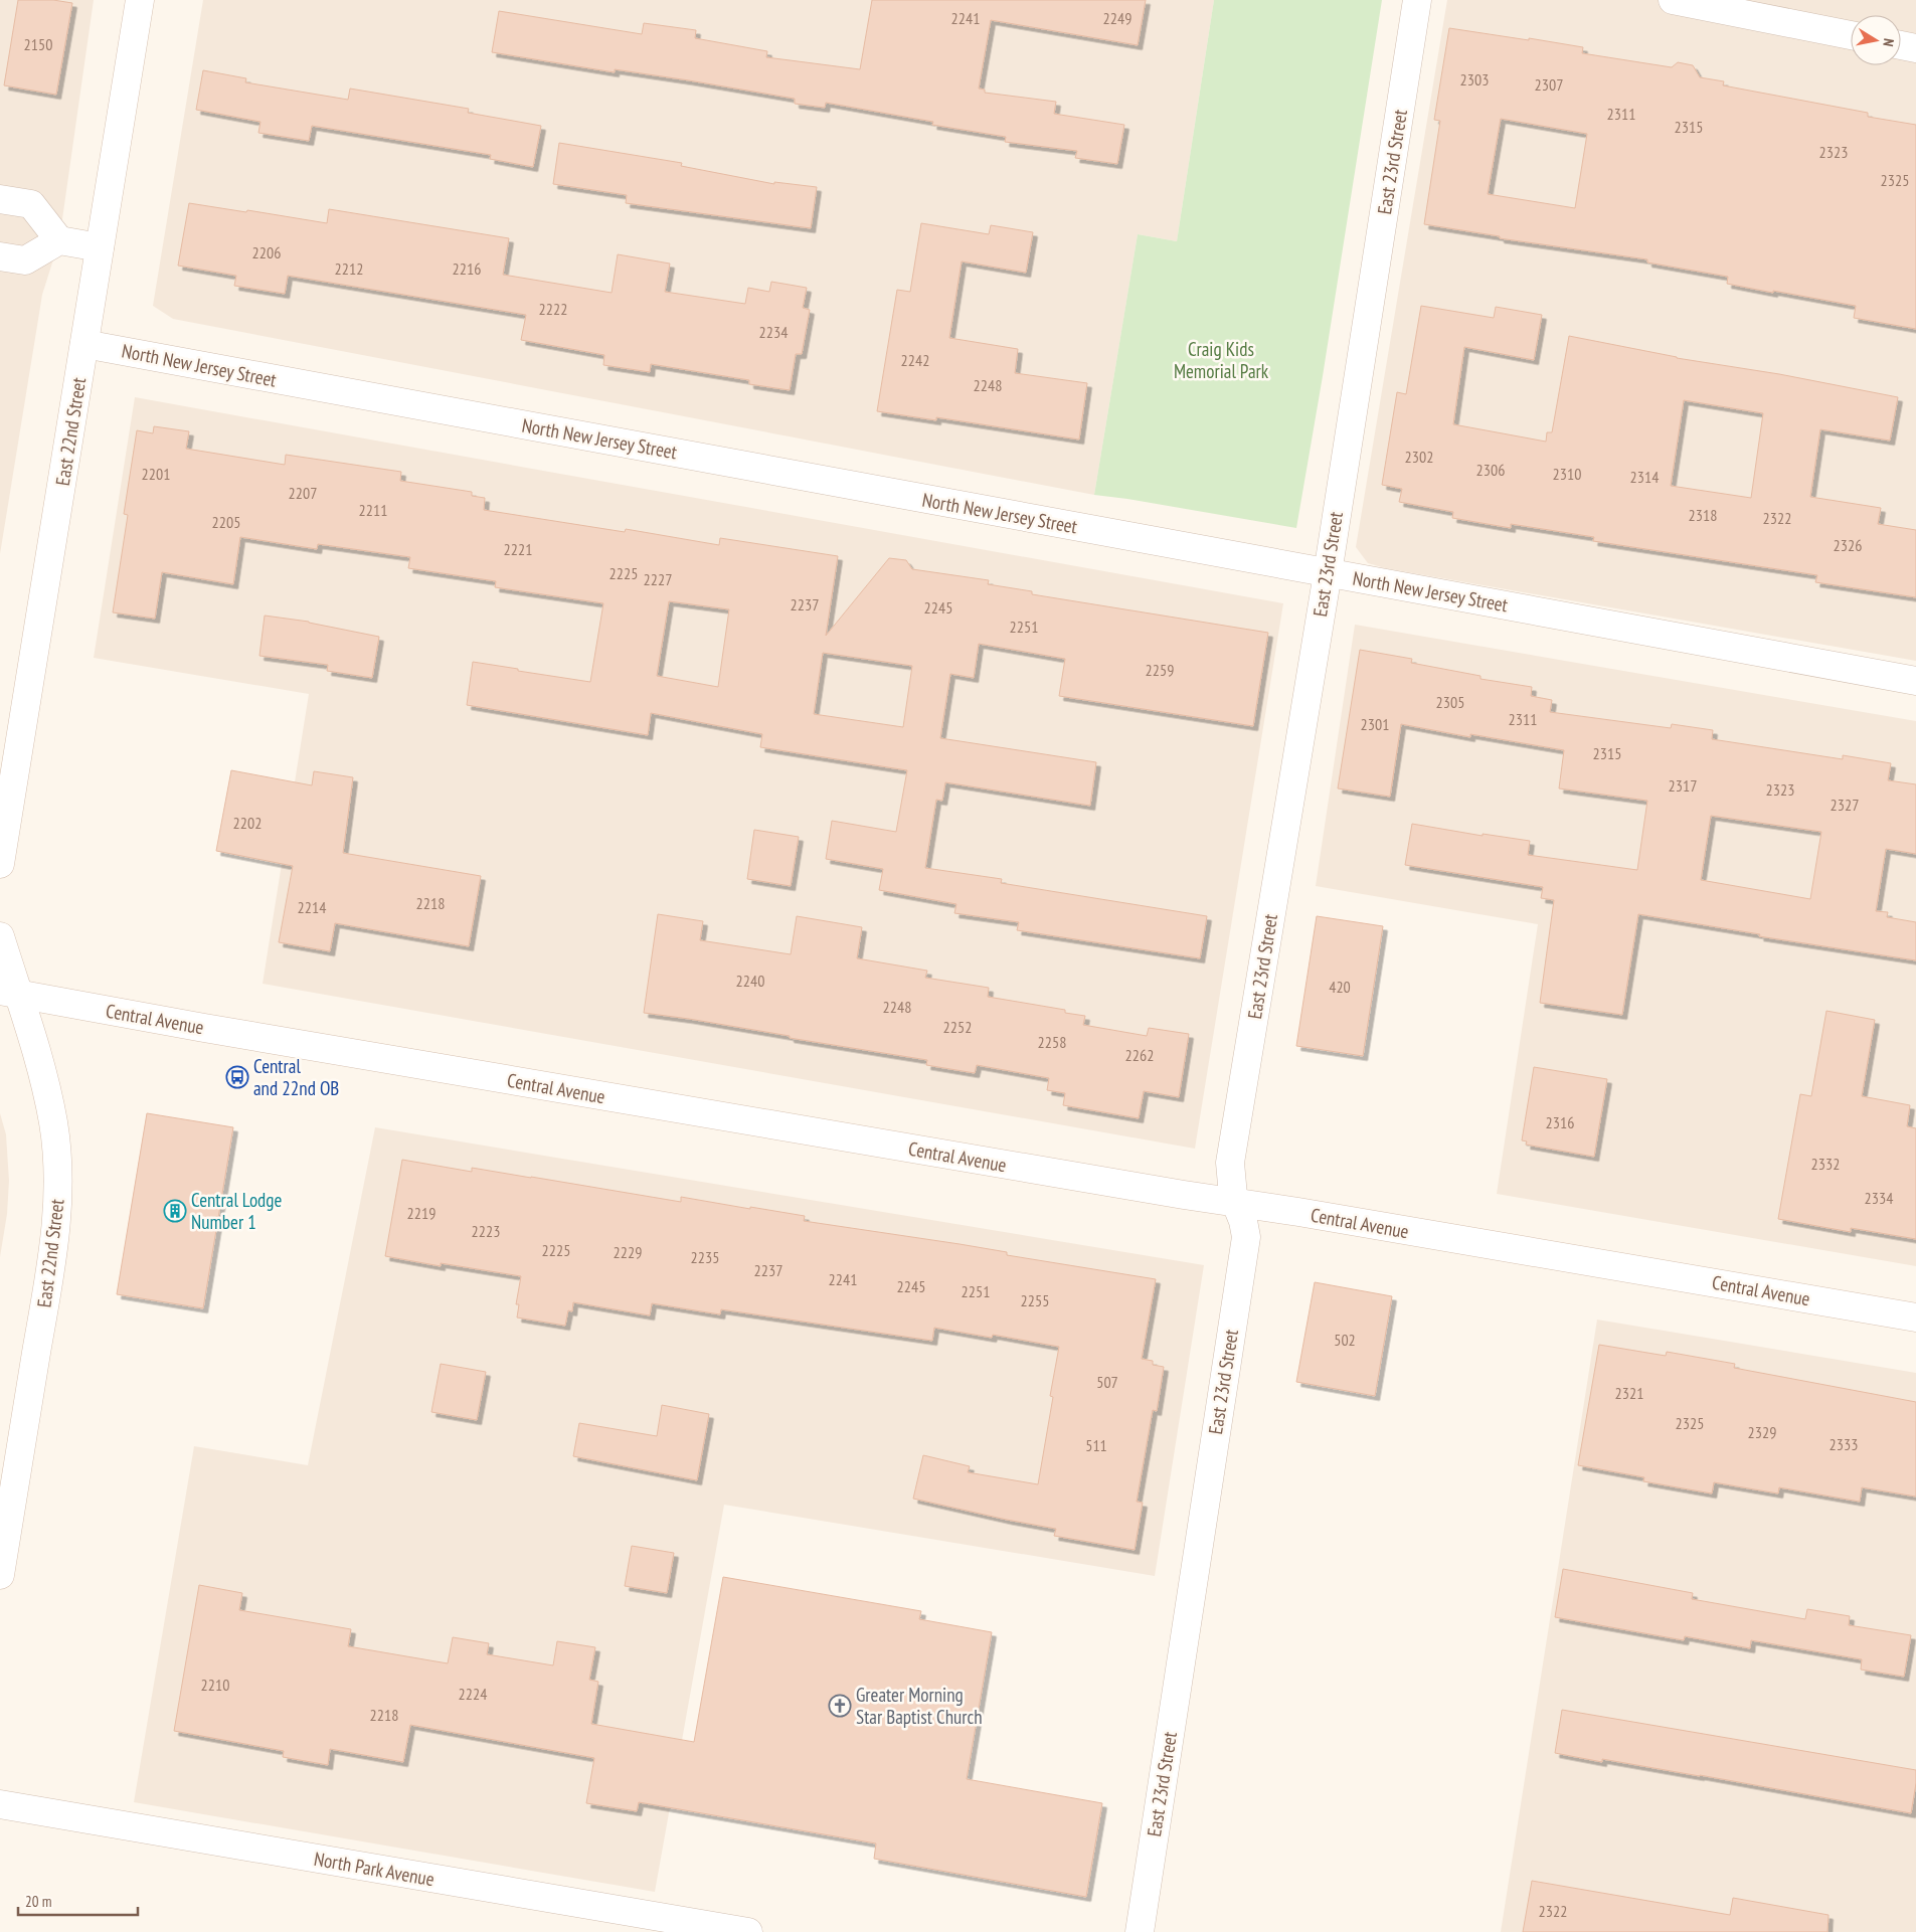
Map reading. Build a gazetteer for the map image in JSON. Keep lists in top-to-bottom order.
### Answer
{
  "streets": {
    "street": [
      "East 23rd Street",
      "North New Jersey Street",
      "East 22nd Street",
      "Central Avenue",
      "North Park Avenue"
    ]
  },
  "crossings": [
    ["East 23rd Street", "North New Jersey Street"],
    ["East 23rd Street", "Central Avenue"],
    ["North New Jersey Street", "East 22nd Street"],
    ["East 22nd Street", "Central Avenue"]
  ],
  "parks": ["Craig Kids Memorial Park"],
  "places": {
    "bus stop": ["Central and 22nd OB"],
    "building": ["Central Lodge Number 1"],
    "church": ["Greater Morning Star Baptist Church"]
  },
  "house_numbers": [
    "2241",
    "2249",
    "2150",
    "2303",
    "2307",
    "2311",
    "2315",
    "2323",
    "2325",
    "2206",
    "2212",
    "2216",
    "2222",
    "2234",
    "2242",
    "2248",
    "2302",
    "2306",
    "2201",
    "2310",
    "2314",
    "2207",
    "2211",
    "2318",
    "2322",
    "2205",
    "2326",
    "2221",
    "2225",
    "2227",
    "2237",
    "2245",
    "2251",
    "2259",
    "2305",
    "2311",
    "2301",
    "2315",
    "2317",
    "2323",
    "2327",
    "2202",
    "2218",
    "2214",
    "2240",
    "420",
    "2248",
    "2252",
    "2258",
    "2262",
    "2316",
    "2332",
    "2334",
    "2219",
    "2223",
    "2225",
    "2229",
    "2235",
    "2237",
    "2241",
    "2245",
    "2251",
    "2255",
    "502",
    "507",
    "2321",
    "2325",
    "2329",
    "2333",
    "511",
    "2210",
    "2224",
    "2218",
    "2322"
  ],
  "scale_bar": "20 m",
  "north": "right"
}
